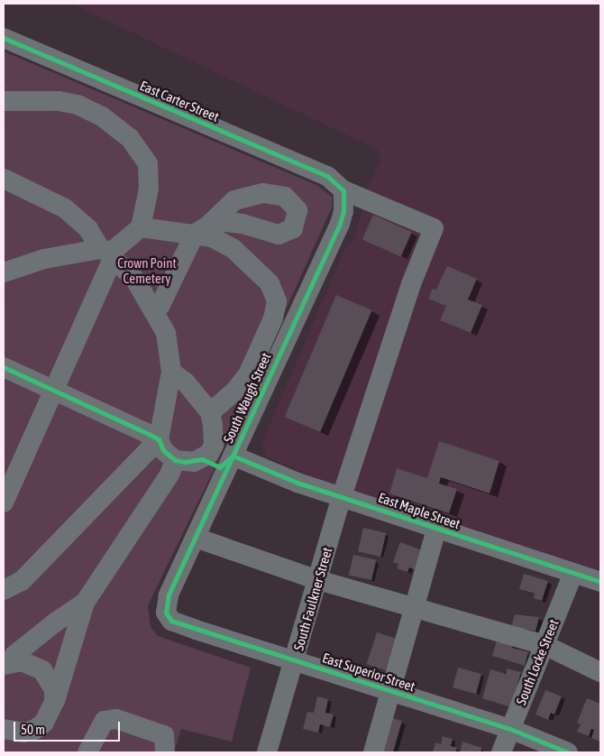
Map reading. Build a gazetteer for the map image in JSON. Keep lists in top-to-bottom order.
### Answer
{
  "streets": {
    "street": [
      "East Carter Street",
      "South Waugh Street",
      "East Maple Street",
      "South Faulkner Street",
      "South Locke Street",
      "East Superior Street"
    ]
  },
  "crossings": [
    ["East Carter Street", "South Waugh Street"],
    ["East Carter Street", "East Maple Street"],
    ["East Carter Street", "South Faulkner Street"],
    ["South Waugh Street", "East Maple Street"],
    ["South Waugh Street", "East Superior Street"],
    ["East Maple Street", "South Faulkner Street"],
    ["East Maple Street", "South Locke Street"],
    ["South Faulkner Street", "East Superior Street"],
    ["South Locke Street", "East Superior Street"]
  ],
  "parks": ["Crown Point Cemetery"],
  "scale_bar": "50 m"
}
